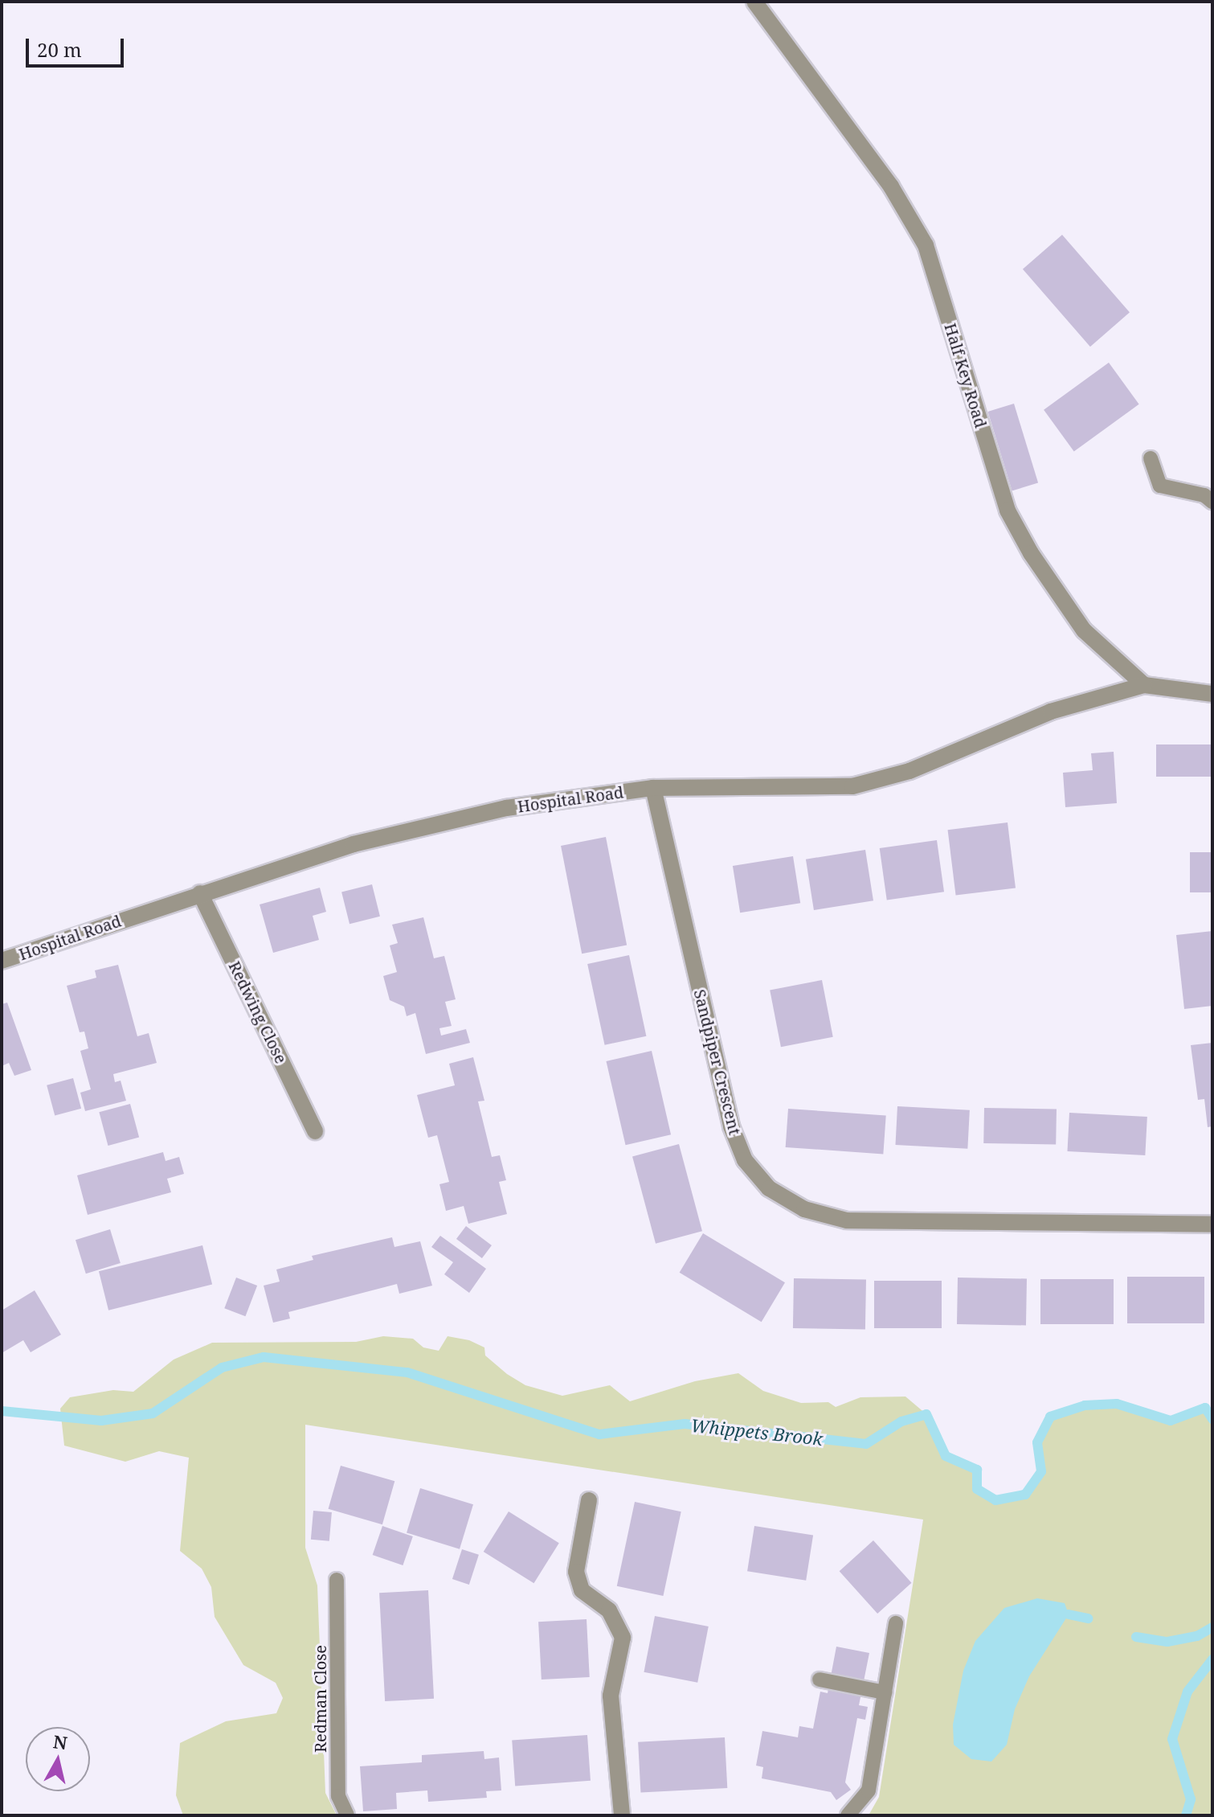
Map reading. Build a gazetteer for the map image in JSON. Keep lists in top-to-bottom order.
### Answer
{
  "streets": {
    "street": [
      "Half Key Road",
      "Hospital Road",
      "Redwing Close",
      "Sandpiper Crescent"
    ],
    "lane": ["Redman Close"]
  },
  "crossings": [
    ["Half Key Road", "Hospital Road"],
    ["Hospital Road", "Redwing Close"],
    ["Hospital Road", "Sandpiper Crescent"]
  ],
  "water": ["Whippets Brook"],
  "scale_bar": "20 m",
  "north": "top"
}
